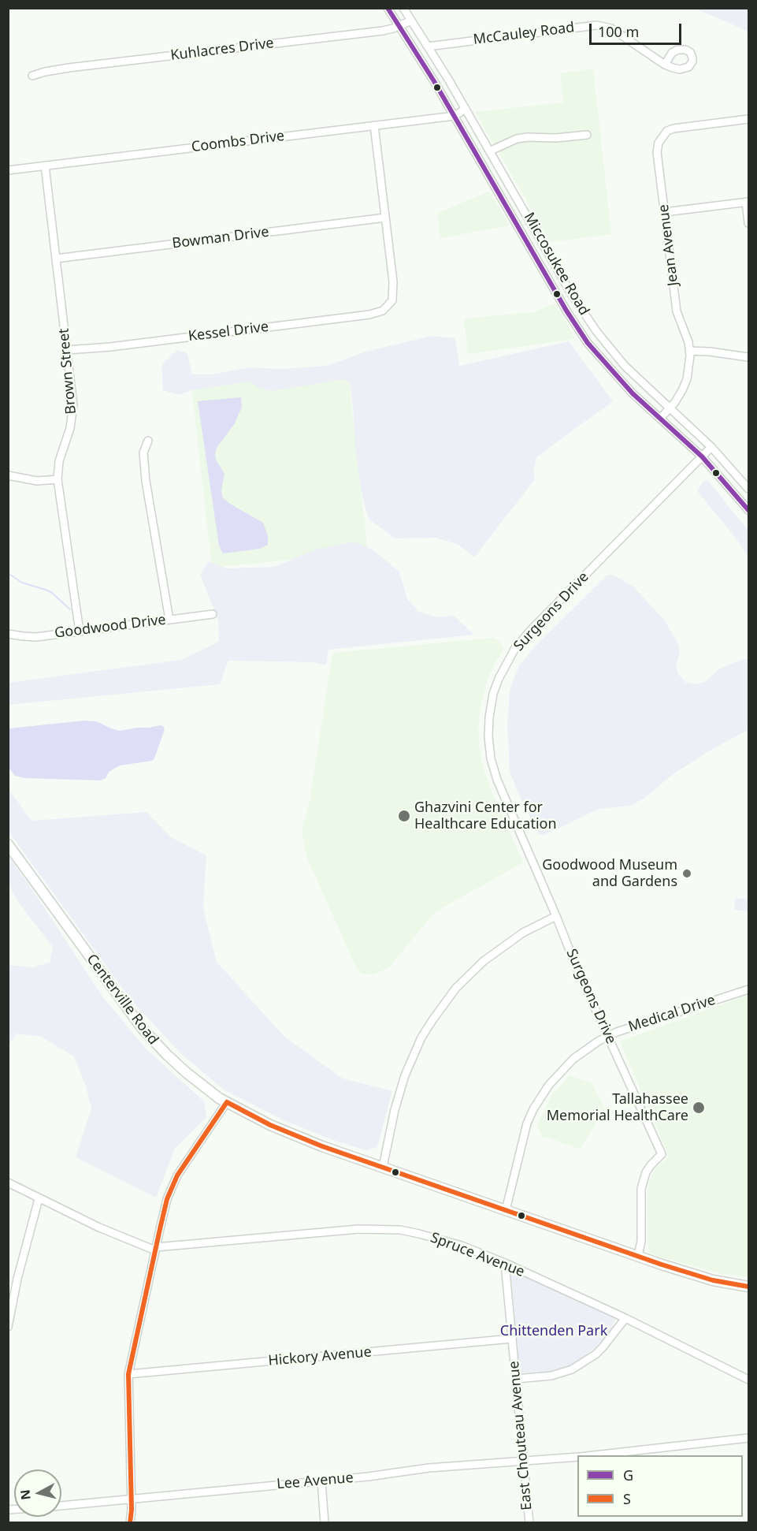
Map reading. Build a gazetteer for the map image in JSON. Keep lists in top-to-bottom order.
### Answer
{
  "streets": {
    "main road": ["Centerville Road"],
    "street": [
      "McCauley Road",
      "Kuhlacres Drive",
      "Coombs Drive",
      "Bowman Drive",
      "Jean Avenue",
      "Miccosukee Road",
      "Kessel Drive",
      "Brown Street",
      "Surgeons Drive",
      "Goodwood Drive",
      "Medical Drive",
      "Spruce Avenue",
      "Hickory Avenue",
      "East Chouteau Avenue",
      "Lee Avenue"
    ]
  },
  "crossings": [
    ["McCauley Road", "Miccosukee Road"],
    ["Kuhlacres Drive", "Miccosukee Road"],
    ["Coombs Drive", "Miccosukee Road"],
    ["Coombs Drive", "Brown Street"],
    ["Bowman Drive", "Kessel Drive"],
    ["Bowman Drive", "Brown Street"],
    ["Miccosukee Road", "Surgeons Drive"],
    ["Kessel Drive", "Brown Street"],
    ["Brown Street", "Goodwood Drive"],
    ["Surgeons Drive", "Centerville Road"],
    ["Surgeons Drive", "Medical Drive"],
    ["Centerville Road", "Medical Drive"],
    ["Spruce Avenue", "East Chouteau Avenue"],
    ["Hickory Avenue", "East Chouteau Avenue"],
    ["East Chouteau Avenue", "Lee Avenue"]
  ],
  "parks": ["Chittenden Park"],
  "places": ["Ghazvini Center for Healthcare Education", "Goodwood Museum and Gardens", "Tallahassee Memorial HealthCare"],
  "lines": ["transit line G", "transit line S"],
  "legend": ["G", "S"],
  "scale_bar": "100 m",
  "north": "left"
}
